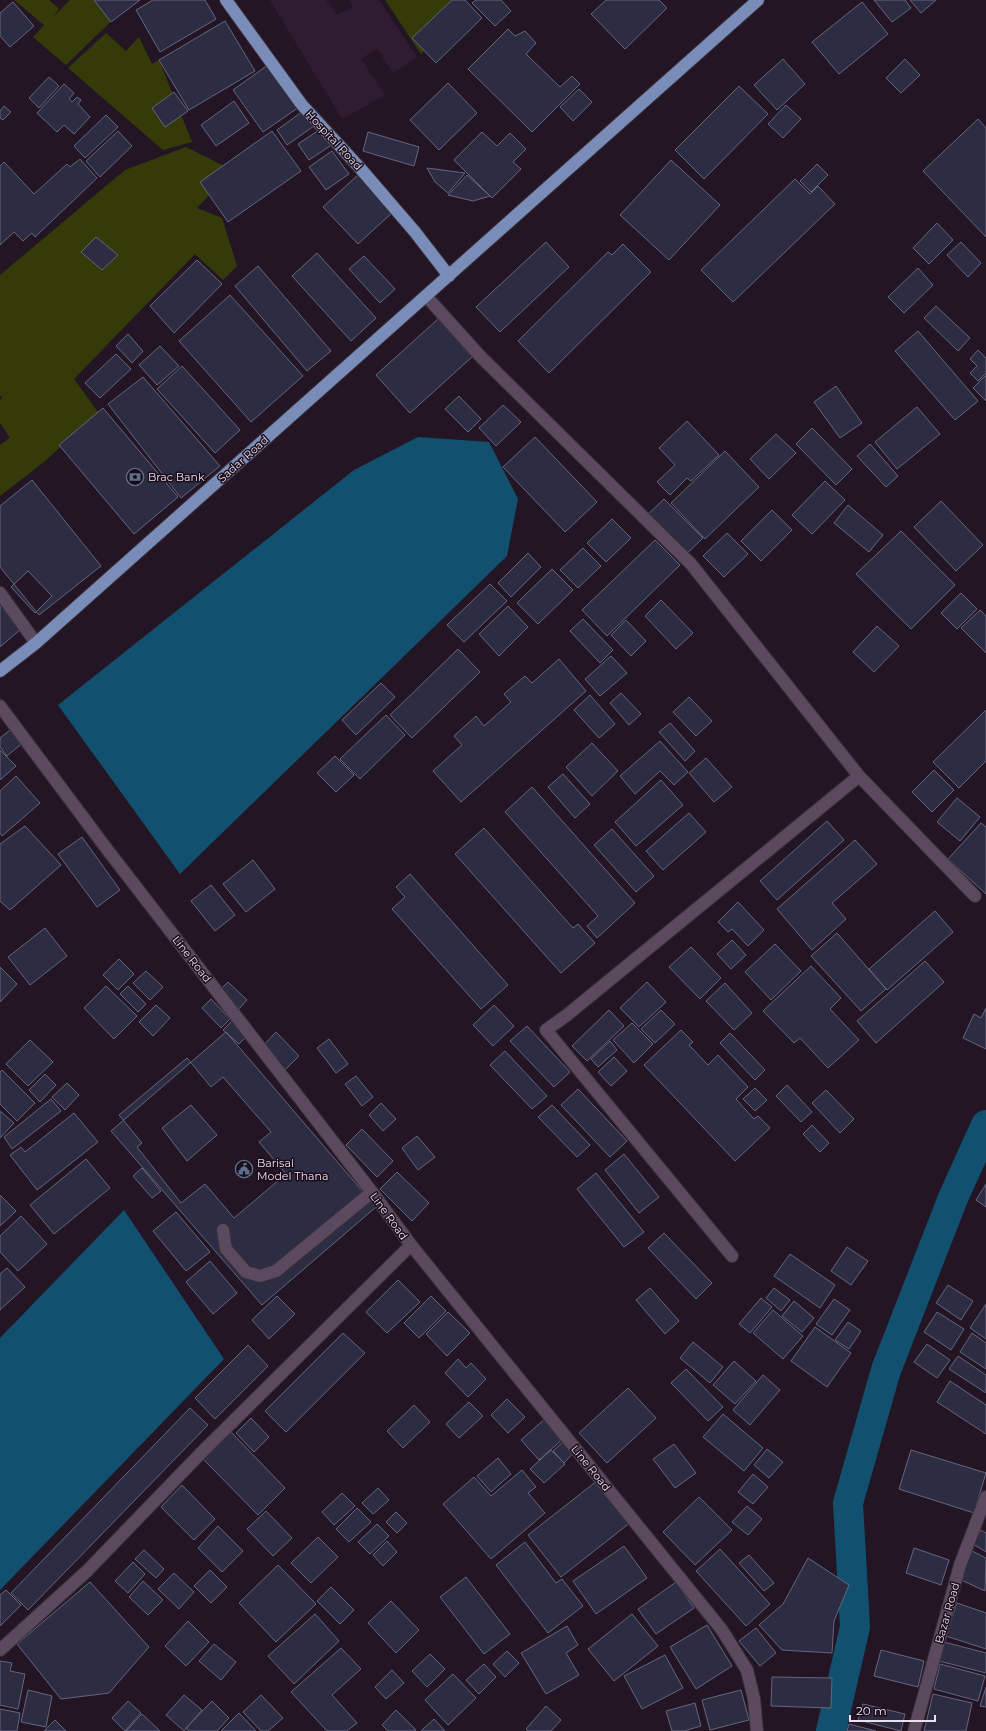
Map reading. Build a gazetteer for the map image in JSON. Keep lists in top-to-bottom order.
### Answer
{
  "streets": {
    "main road": ["Hospital Road", "Sadar Road"],
    "street": ["Line Road", "Bazar Road"]
  },
  "crossings": [
    ["Hospital Road", "Sadar Road"]
  ],
  "places": {
    "bank": ["Brac Bank"],
    "public building": ["Barisal Model Thana"]
  },
  "scale_bar": "20 m"
}
